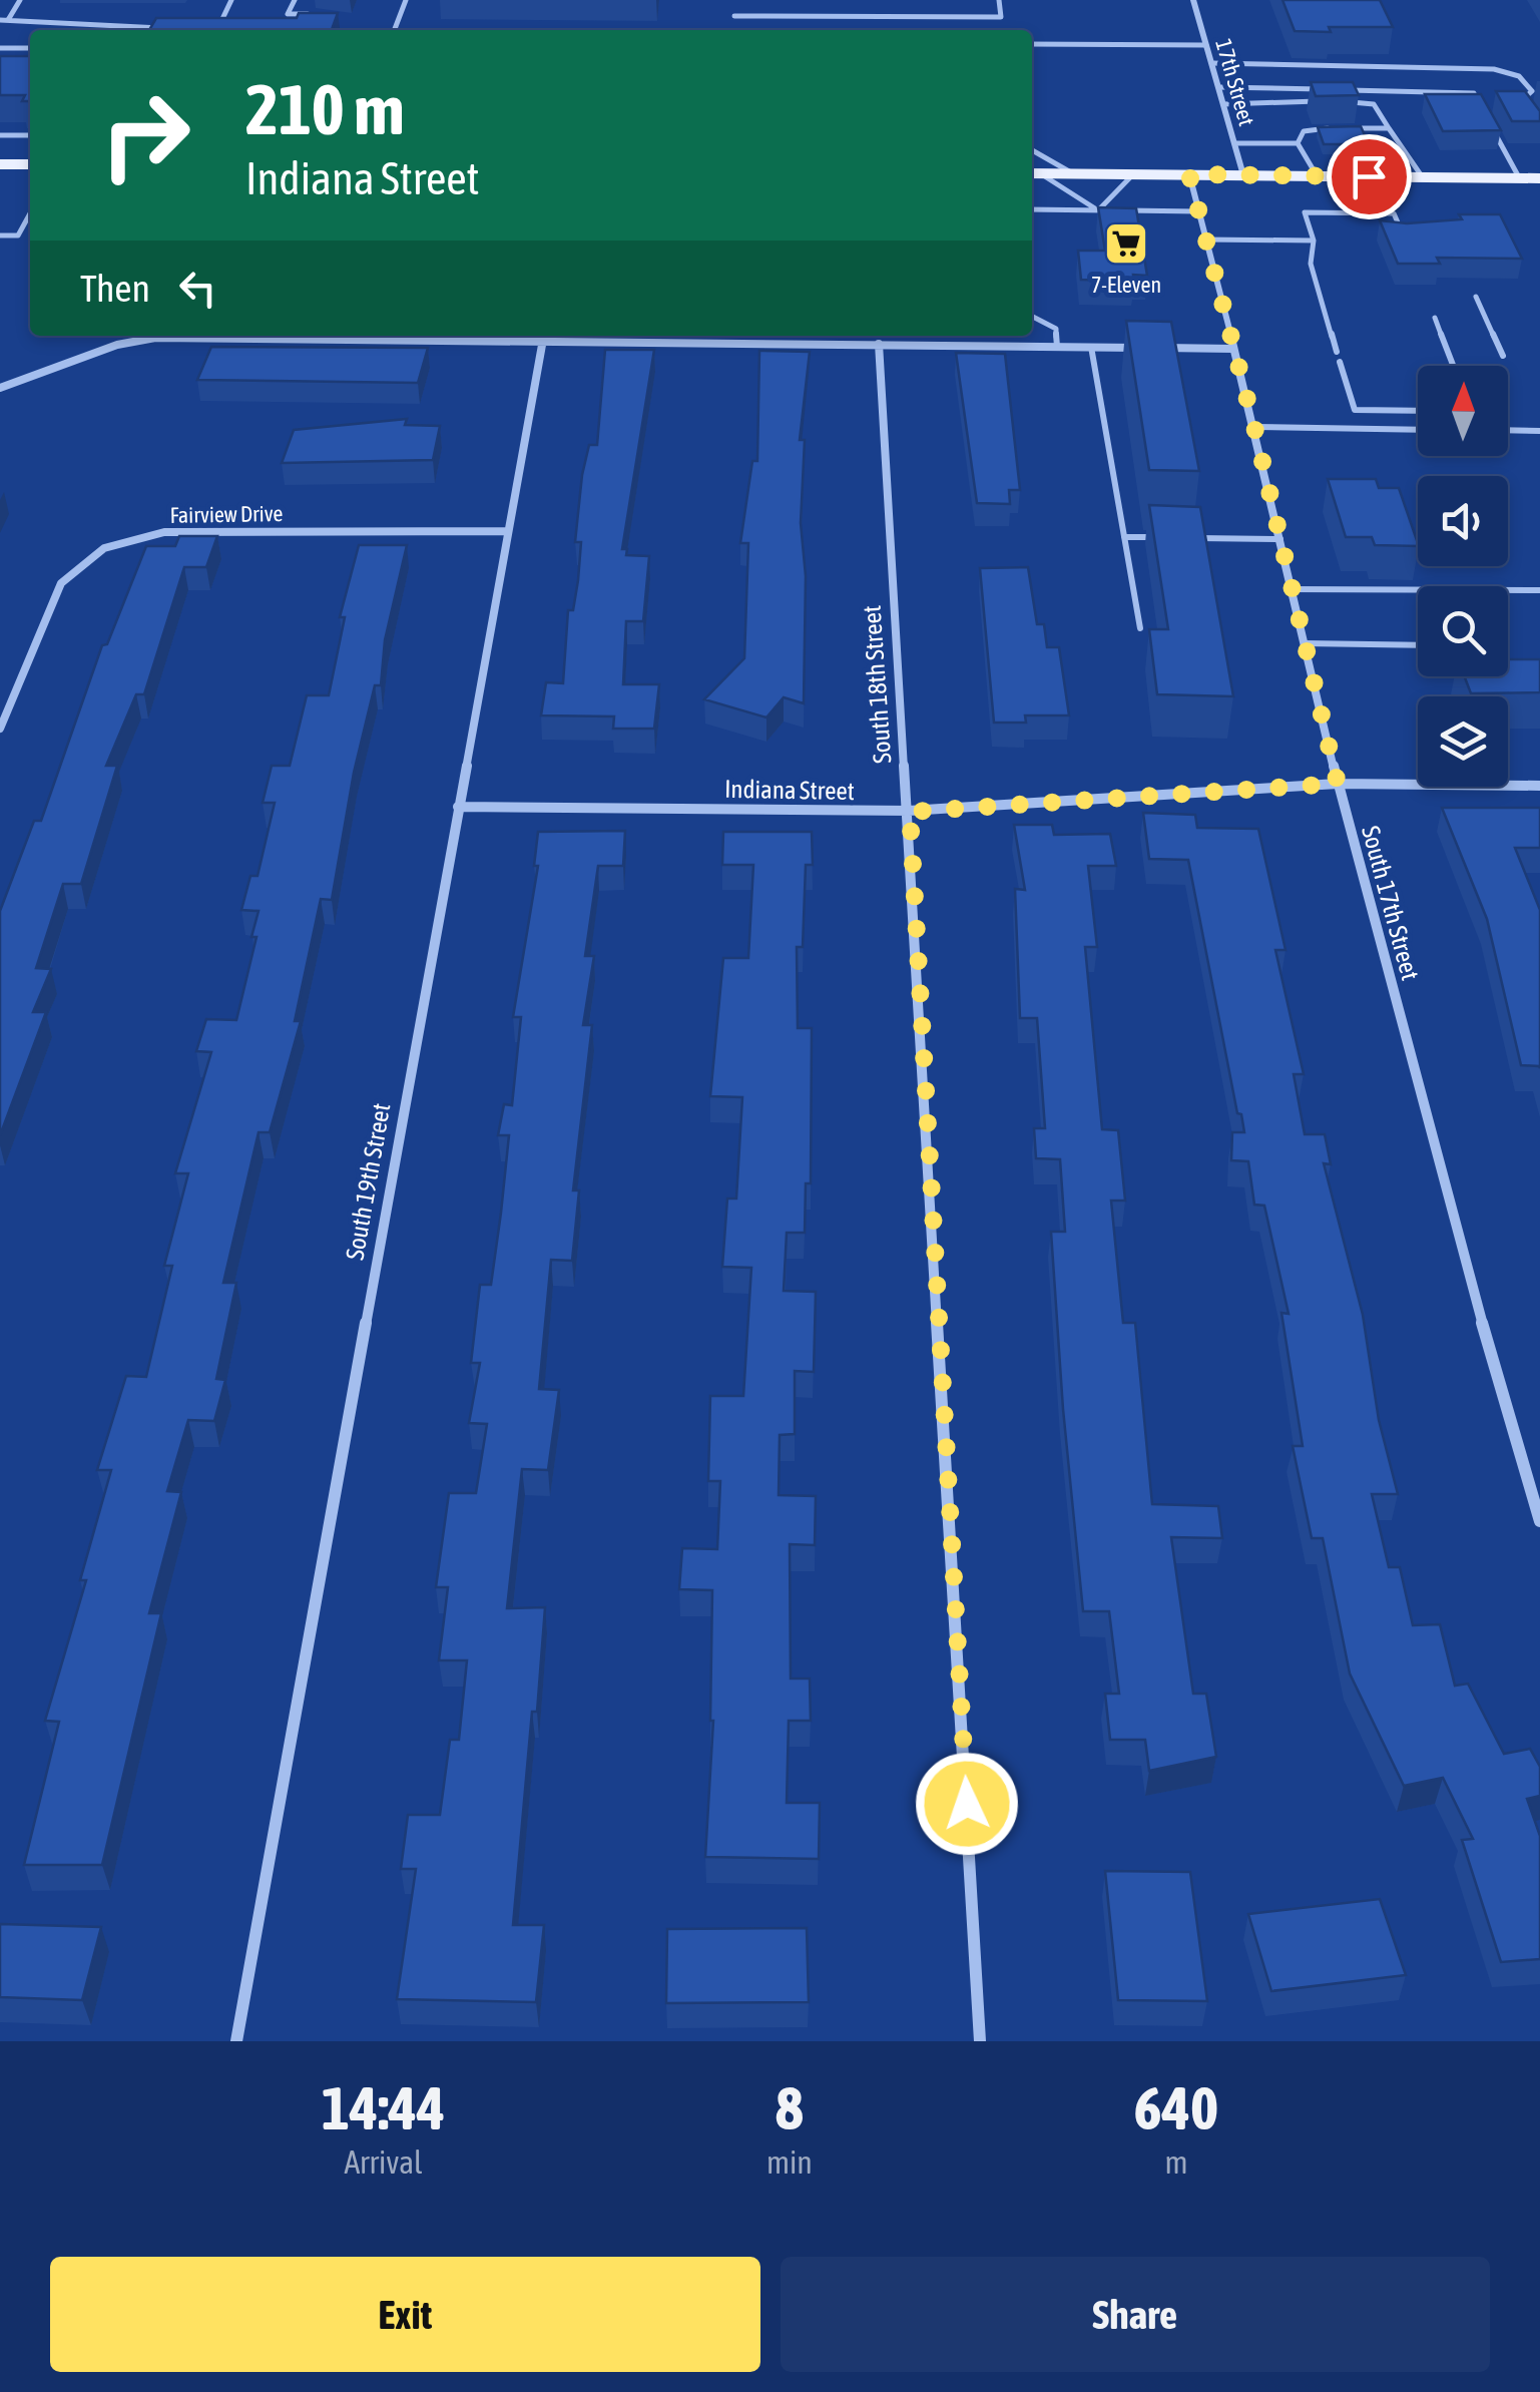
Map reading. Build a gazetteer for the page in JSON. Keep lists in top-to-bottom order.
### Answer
{
  "streets": {
    "street": [
      "17th Street",
      "Fairview Drive",
      "South 18th Street",
      "Indiana Street",
      "South 17th Street",
      "South 19th Street"
    ]
  },
  "crossings": [
    ["Fairview Drive", "South 19th Street"],
    ["South 18th Street", "Indiana Street"],
    ["Indiana Street", "South 17th Street"],
    ["Indiana Street", "South 19th Street"]
  ],
  "places": {
    "supermarket": ["7-Eleven"]
  },
  "north": "top",
  "page": {
    "turn": ["210 m", "Indiana Street"],
    "then": "Then",
    "eta": [
      "14:44",
      "Arrival",
      "8",
      "min",
      "640",
      "m"
    ],
    "buttons": ["Exit", "Share"]
  }
}
